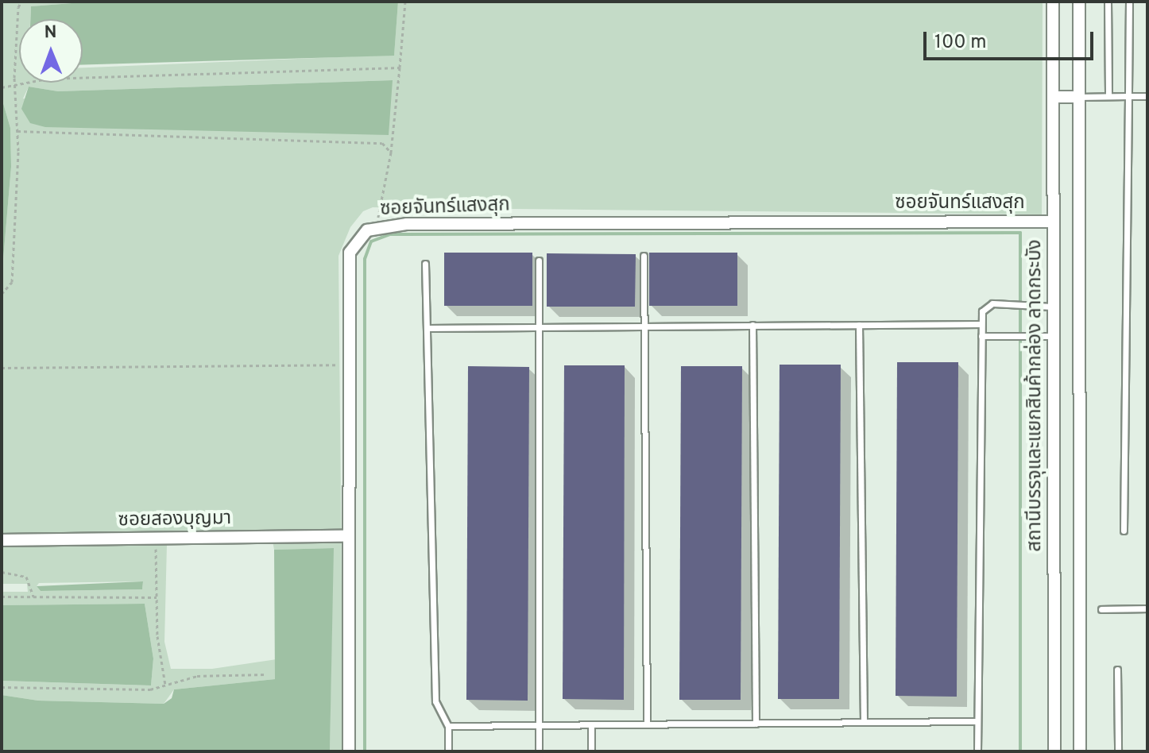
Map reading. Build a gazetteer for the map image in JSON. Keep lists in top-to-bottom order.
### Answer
{
  "streets": {
    "street": ["ซอยจันทร์แสงสุก", "สถานีบรรจุและแยกสินค้ากล่อง ลาดกระบัง", "ซอยสองบุญมา"]
  },
  "crossings": [
    ["ซอยจันทร์แสงสุก", "สถานีบรรจุและแยกสินค้ากล่อง ลาดกระบัง"],
    ["ซอยจันทร์แสงสุก", "ซอยสองบุญมา"]
  ],
  "scale_bar": "100 m",
  "north": "top"
}
